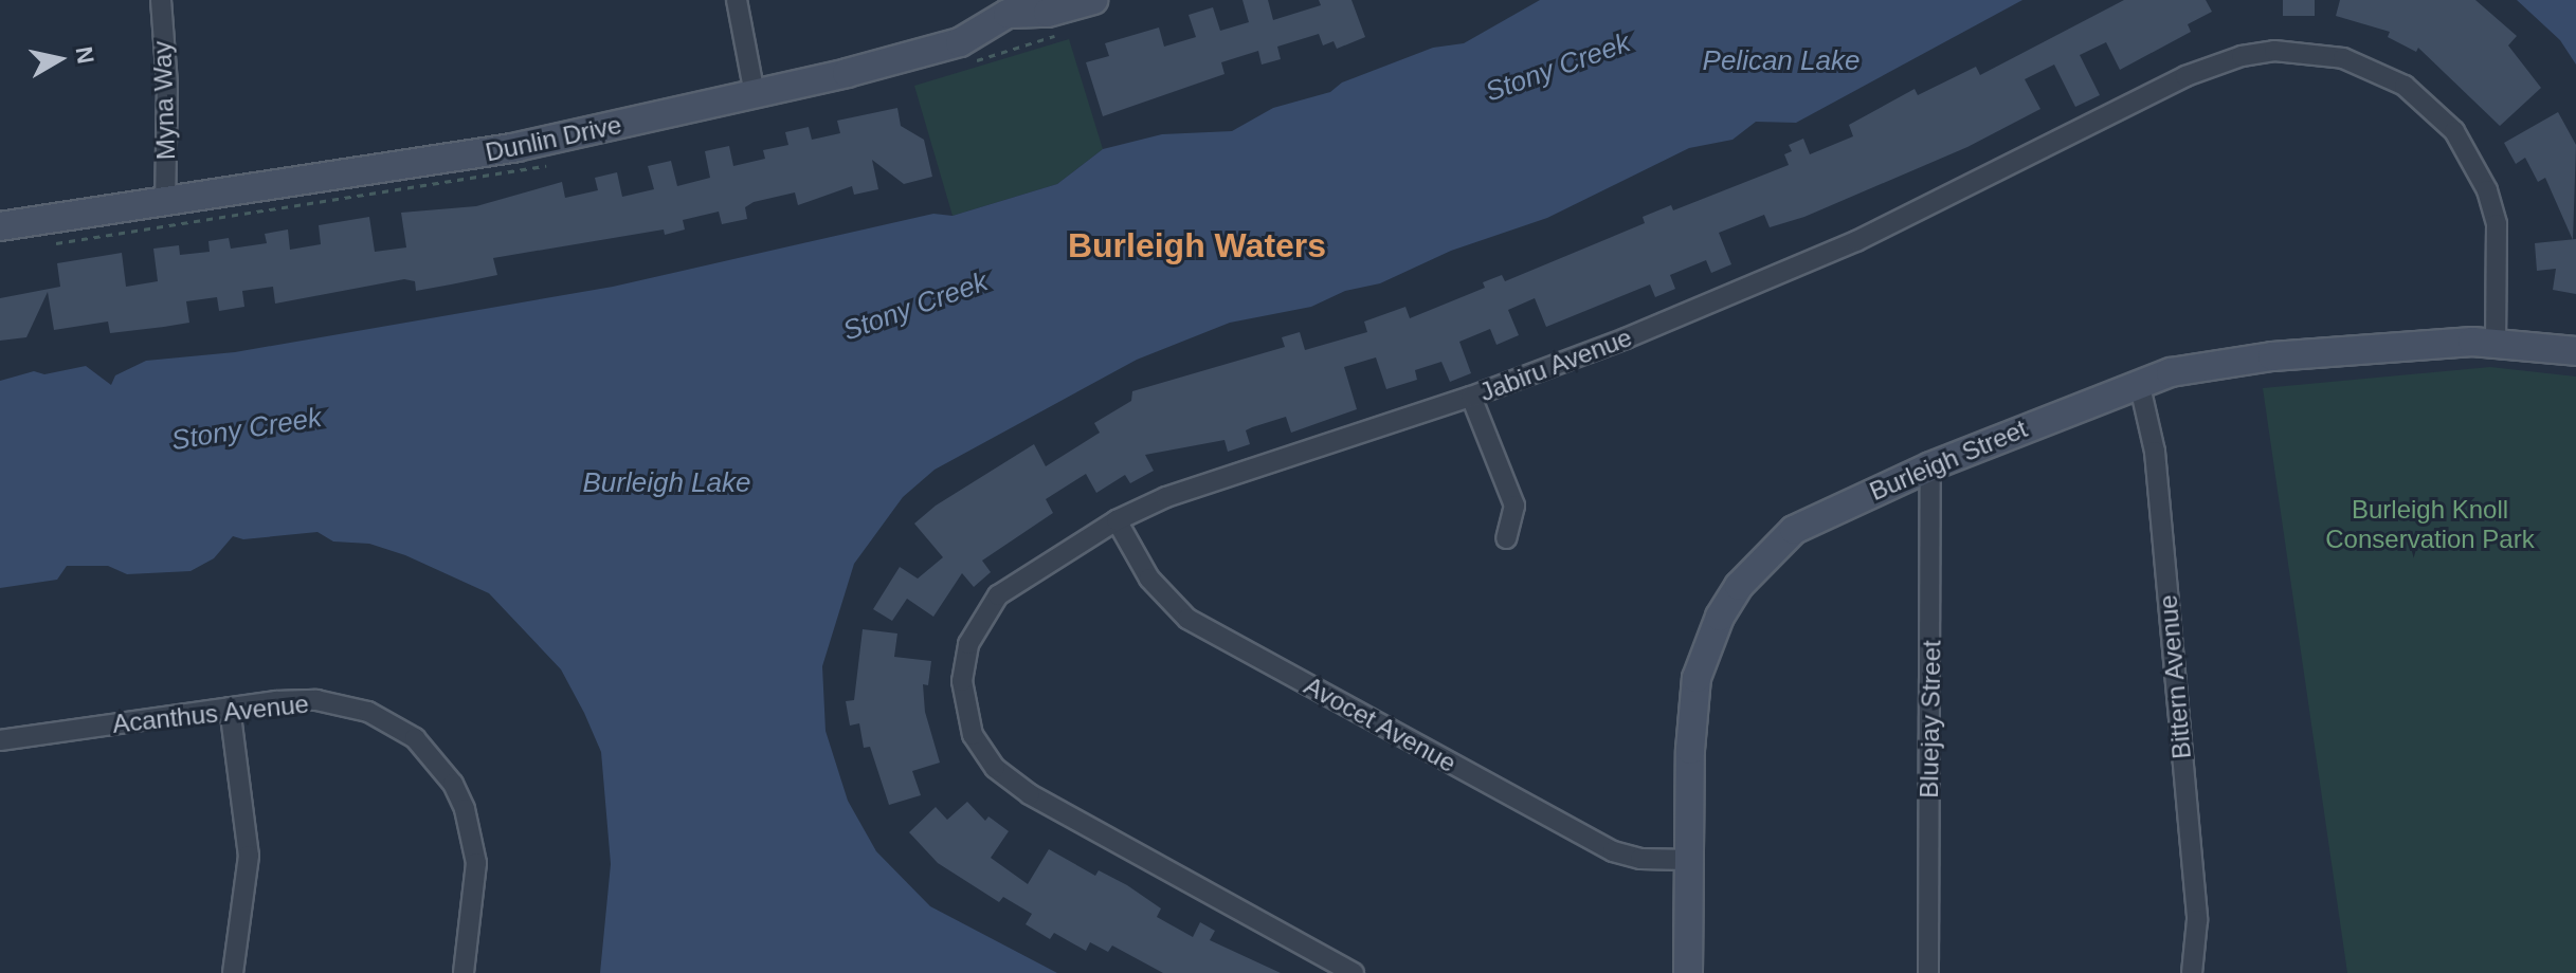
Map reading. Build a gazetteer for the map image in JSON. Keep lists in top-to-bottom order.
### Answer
{
  "streets": {
    "street": [
      "Myna Way",
      "Dunlin Drive",
      "Jabiru Avenue",
      "Burleigh Street",
      "Bittern Avenue",
      "Acanthus Avenue",
      "Bluejay Street",
      "Avocet Avenue"
    ]
  },
  "crossings": [
    ["Myna Way", "Dunlin Drive"],
    ["Jabiru Avenue", "Burleigh Street"],
    ["Jabiru Avenue", "Avocet Avenue"],
    ["Burleigh Street", "Bittern Avenue"],
    ["Burleigh Street", "Bluejay Street"],
    ["Burleigh Street", "Avocet Avenue"]
  ],
  "districts": ["Burleigh Waters"],
  "water": ["Pelican Lake", "Stony Creek", "Burleigh Lake"],
  "parks": ["Burleigh Knoll Conservation Park"],
  "north": "right"
}
